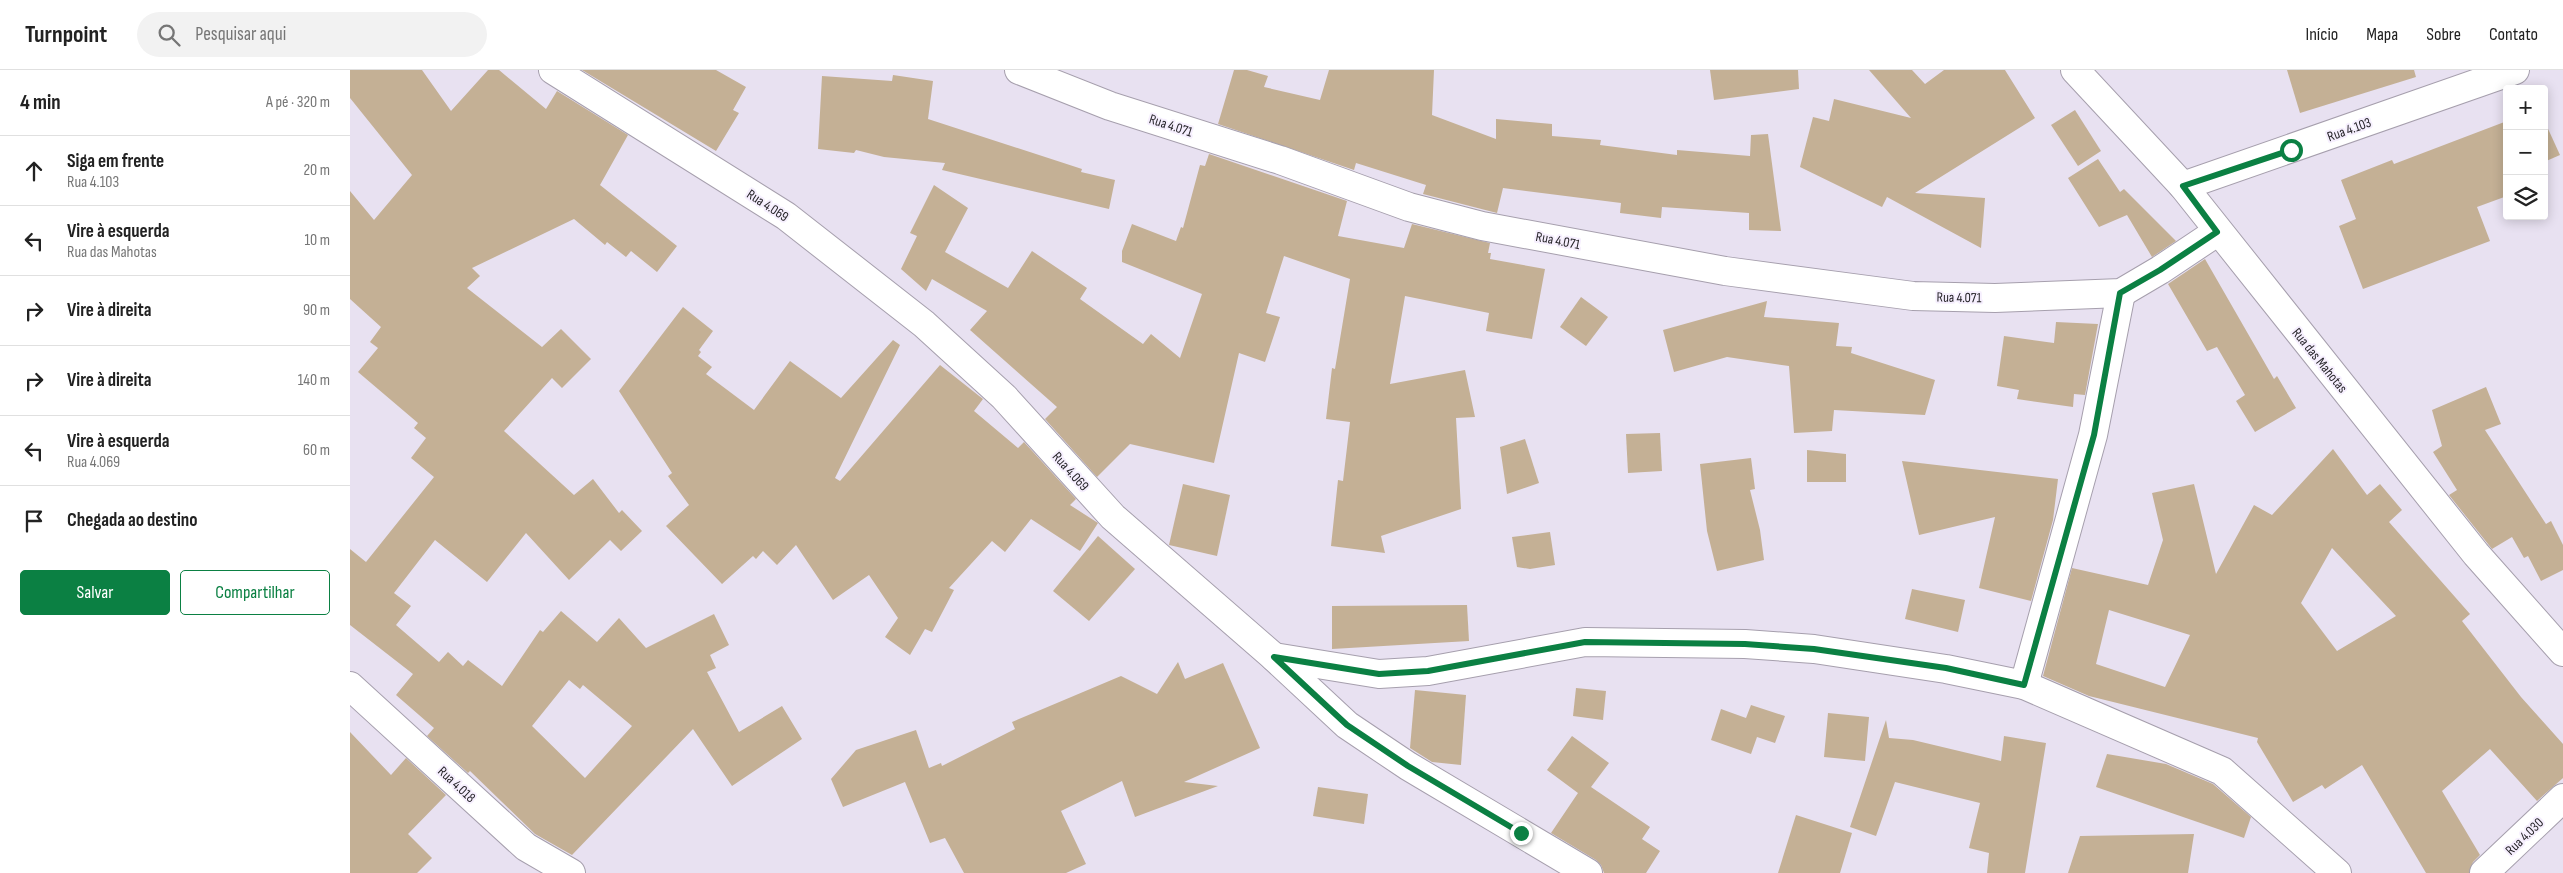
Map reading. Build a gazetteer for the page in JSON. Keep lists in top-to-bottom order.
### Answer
{
  "streets": {
    "street": [
      "Rua 4.071",
      "Rua 4.103",
      "Rua 4.069",
      "Rua das Mahotas",
      "Rua 4.018",
      "Rua 4.030"
    ]
  },
  "crossings": [
    ["Rua 4.103", "Rua das Mahotas"]
  ],
  "page": {
    "header": "Turnpoint",
    "search": "Pesquisar aqui",
    "nav": [
      "Início",
      "Mapa",
      "Sobre",
      "Contato"
    ],
    "heading": ["4 min", "A pé · 320 m"],
    "map_buttons": ["+", "−"],
    "list": [
      ["Siga em frente", "Rua 4.103", "20 m"],
      ["Vire à esquerda", "Rua das Mahotas", "10 m"],
      ["Vire à direita", "90 m"],
      ["Vire à direita", "140 m"],
      ["Vire à esquerda", "Rua 4.069", "60 m"],
      "Chegada ao destino"
    ],
    "buttons": ["Salvar", "Compartilhar"]
  }
}
